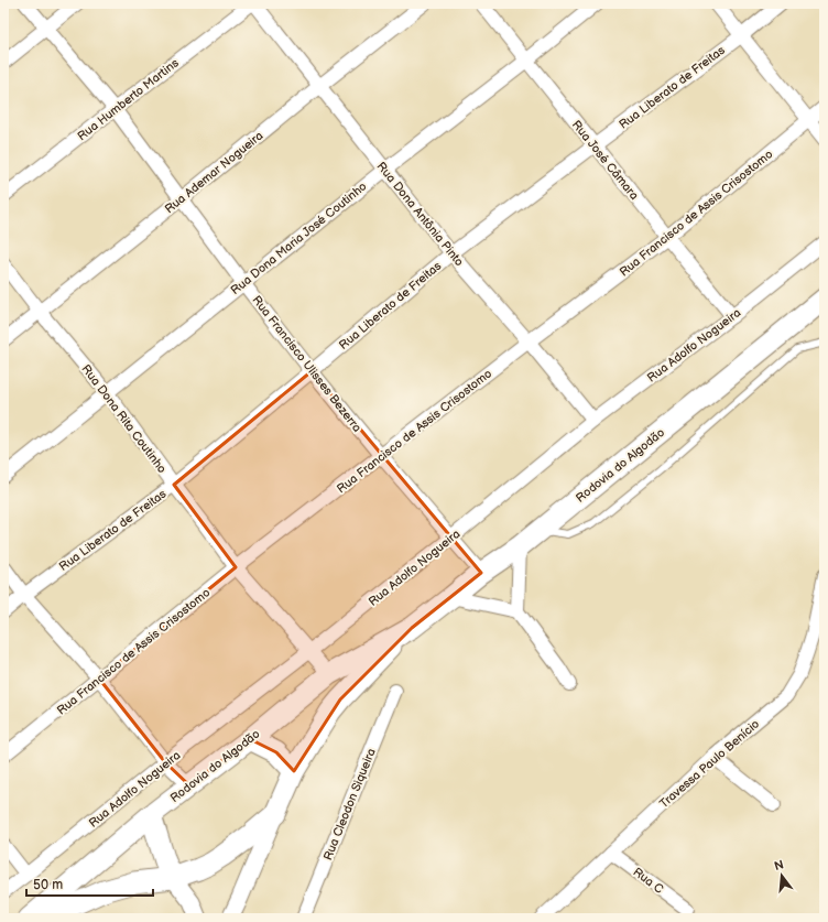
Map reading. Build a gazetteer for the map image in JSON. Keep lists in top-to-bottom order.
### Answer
{
  "streets": {
    "main road": ["Rodovia do Algodão"],
    "street": [
      "Rua Liberato de Freitas",
      "Rua Humberto Martins",
      "Rua José Câmara",
      "Rua Ademar Nogueira",
      "Rua Francisco de Assis Crisostomo",
      "Rua Dona Antônia Pinto",
      "Rua Dona Maria José Coutinho",
      "Rua Adolfo Nogueira",
      "Rua Francisco Ulisses Bezerra",
      "Rua Dona Rita Coutinho",
      "Travessa Paulo Benício",
      "Rua Cleodon Siqueira",
      "Rua C"
    ]
  },
  "crossings": [
    ["Rua Liberato de Freitas", "Rua José Câmara"],
    ["Rua Liberato de Freitas", "Rua Dona Antônia Pinto"],
    ["Rua Liberato de Freitas", "Rua Francisco Ulisses Bezerra"],
    ["Rua Liberato de Freitas", "Rua Dona Rita Coutinho"],
    ["Rua Humberto Martins", "Rua Dona Antônia Pinto"],
    ["Rua Humberto Martins", "Rua Francisco Ulisses Bezerra"],
    ["Rua José Câmara", "Rua Francisco de Assis Crisostomo"],
    ["Rua José Câmara", "Rua Dona Maria José Coutinho"],
    ["Rua José Câmara", "Rua Adolfo Nogueira"],
    ["Rua Ademar Nogueira", "Rua Dona Antônia Pinto"],
    ["Rua Ademar Nogueira", "Rua Francisco Ulisses Bezerra"],
    ["Rua Ademar Nogueira", "Rua Dona Rita Coutinho"],
    ["Rua Francisco de Assis Crisostomo", "Rua Dona Antônia Pinto"],
    ["Rua Francisco de Assis Crisostomo", "Rua Francisco Ulisses Bezerra"],
    ["Rua Francisco de Assis Crisostomo", "Rua Dona Rita Coutinho"],
    ["Rua Dona Antônia Pinto", "Rua Dona Maria José Coutinho"],
    ["Rua Dona Antônia Pinto", "Rua Adolfo Nogueira"],
    ["Rua Dona Maria José Coutinho", "Rua Francisco Ulisses Bezerra"],
    ["Rua Dona Maria José Coutinho", "Rua Dona Rita Coutinho"],
    ["Rua Adolfo Nogueira", "Rua Francisco Ulisses Bezerra"],
    ["Rua Adolfo Nogueira", "Rua Dona Rita Coutinho"],
    ["Rua Francisco Ulisses Bezerra", "Rodovia do Algodão"],
    ["Rua Dona Rita Coutinho", "Rodovia do Algodão"],
    ["Travessa Paulo Benício", "Rua C"]
  ],
  "scale_bar": "50 m",
  "north": "top"
}
